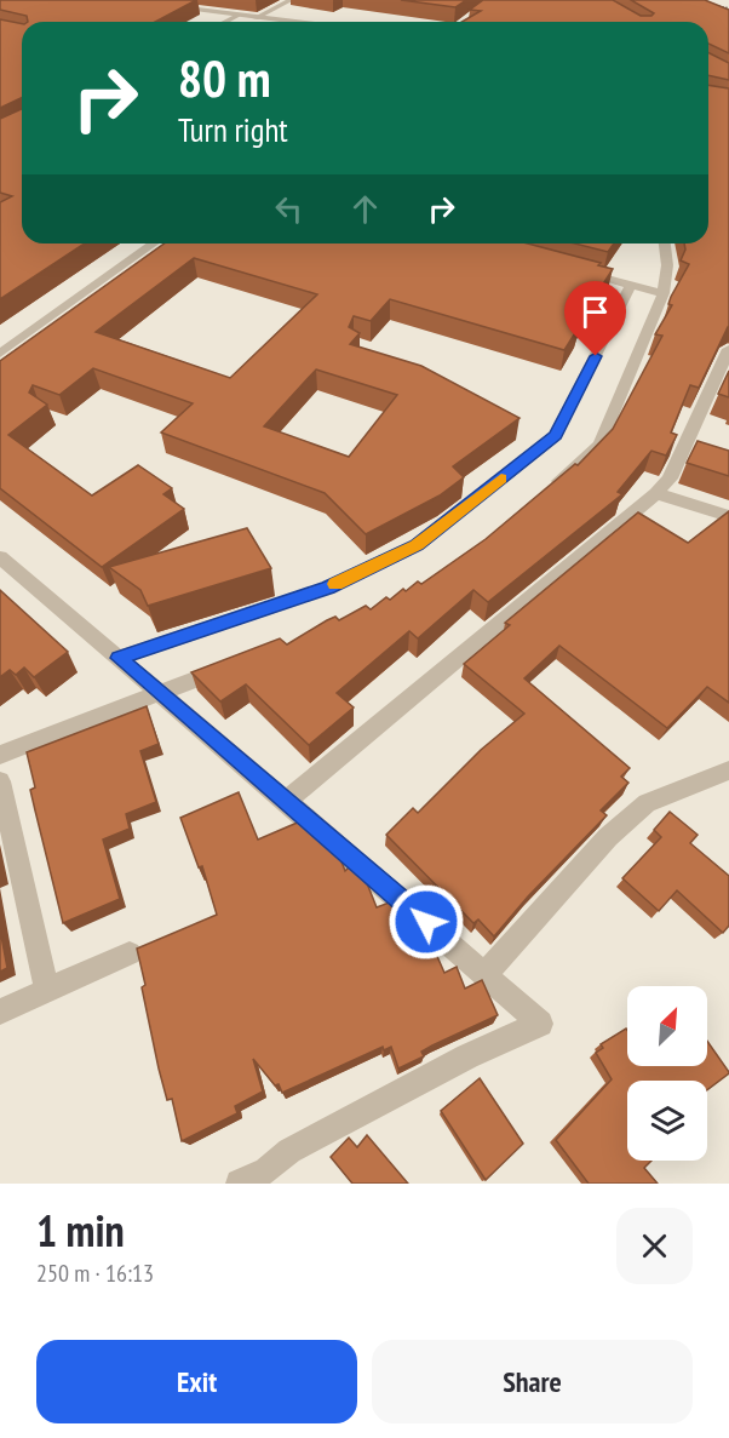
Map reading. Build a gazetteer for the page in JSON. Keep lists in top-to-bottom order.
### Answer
{
  "north": "top right",
  "page": {
    "turn": ["80 m", "Turn right"],
    "heading": ["1 min", "250 m · 16:13"],
    "buttons": ["Exit", "Share"]
  }
}
